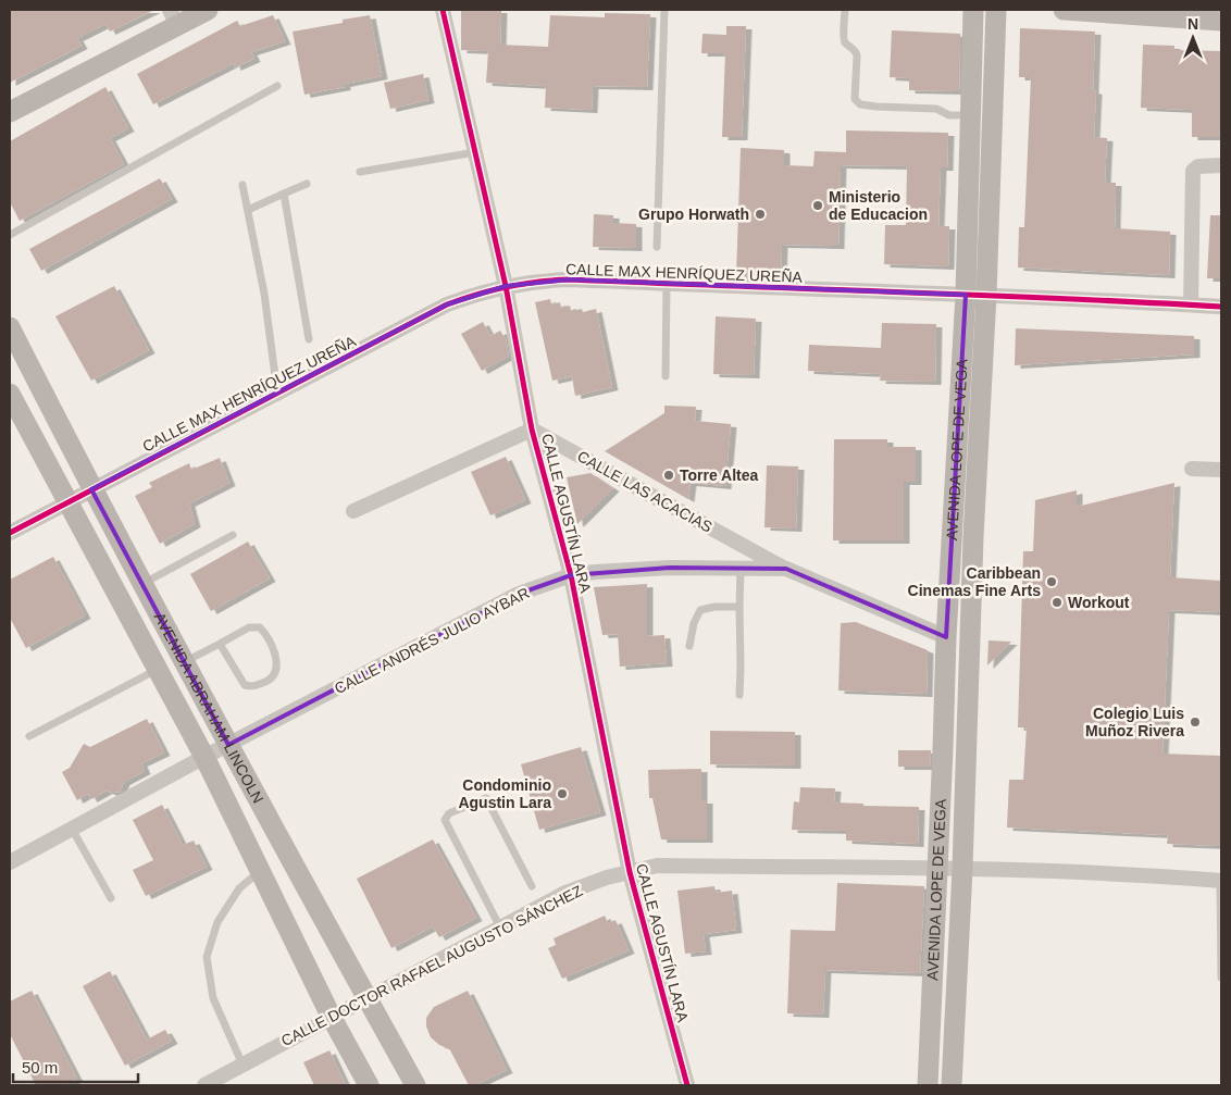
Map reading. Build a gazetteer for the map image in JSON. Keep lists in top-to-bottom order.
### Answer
{
  "streets": {
    "main road": ["AVENIDA LOPE DE VEGA", "AVENIDA ABRAHAM LINCOLN"],
    "street": [
      "CALLE MAX HENRÍQUEZ UREÑA",
      "CALLE LAS ACACIAS",
      "CALLE AGUSTÍN LARA",
      "CALLE ANDRÉS JULIO AYBAR",
      "CALLE DOCTOR RAFAEL AUGUSTO SÁNCHEZ"
    ]
  },
  "crossings": [
    ["CALLE MAX HENRÍQUEZ UREÑA", "AVENIDA LOPE DE VEGA"],
    ["CALLE MAX HENRÍQUEZ UREÑA", "CALLE AGUSTÍN LARA"],
    ["CALLE MAX HENRÍQUEZ UREÑA", "AVENIDA ABRAHAM LINCOLN"],
    ["AVENIDA LOPE DE VEGA", "CALLE ANDRÉS JULIO AYBAR"],
    ["AVENIDA LOPE DE VEGA", "CALLE DOCTOR RAFAEL AUGUSTO SÁNCHEZ"],
    ["CALLE LAS ACACIAS", "CALLE AGUSTÍN LARA"],
    ["CALLE LAS ACACIAS", "CALLE ANDRÉS JULIO AYBAR"],
    ["CALLE AGUSTÍN LARA", "CALLE ANDRÉS JULIO AYBAR"],
    ["CALLE AGUSTÍN LARA", "CALLE DOCTOR RAFAEL AUGUSTO SÁNCHEZ"],
    ["CALLE ANDRÉS JULIO AYBAR", "AVENIDA ABRAHAM LINCOLN"],
    ["AVENIDA ABRAHAM LINCOLN", "CALLE DOCTOR RAFAEL AUGUSTO SÁNCHEZ"]
  ],
  "places": [
    "Ministerio de Educacion",
    "Grupo Horwath",
    "Torre Altea",
    "Caribbean Cinemas Fine Arts",
    "Workout",
    "Colegio Luis Muñoz Rivera",
    "Condominio Agustin Lara"
  ],
  "scale_bar": "50 m",
  "north": "top"
}
